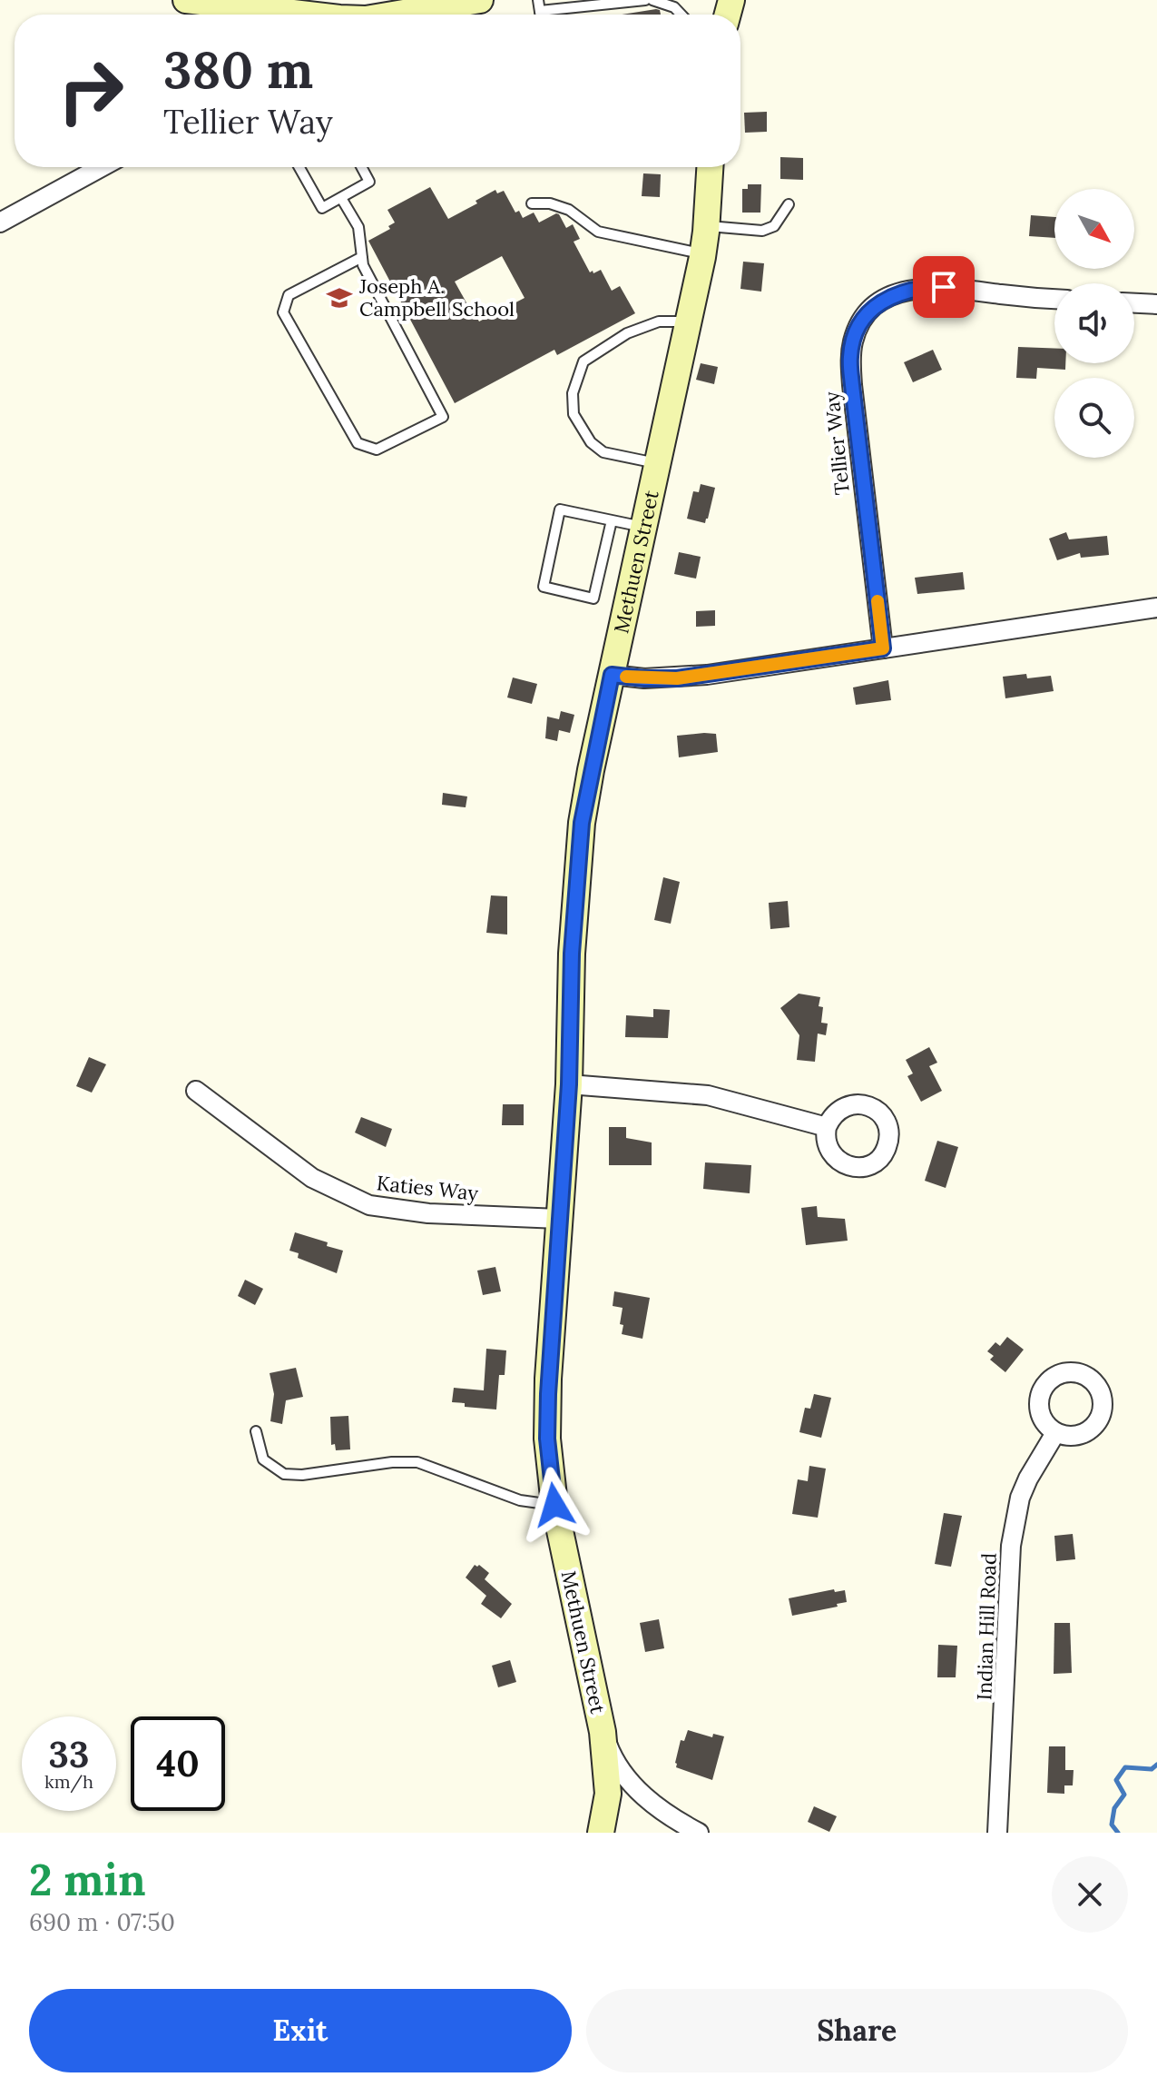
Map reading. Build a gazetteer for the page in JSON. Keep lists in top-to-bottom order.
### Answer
{
  "streets": {
    "street": [
      "Tellier Way",
      "Methuen Street",
      "Katies Way",
      "Indian Hill Road"
    ]
  },
  "crossings": [
    ["Methuen Street", "Katies Way"]
  ],
  "places": {
    "school or university": ["Joseph A. Campbell School"]
  },
  "north": "bottom right",
  "page": {
    "turn": ["380 m", "Tellier Way"],
    "speed": "33 km/h",
    "limit": "40",
    "heading": ["2 min", "690 m · 07:50"],
    "buttons": ["Exit", "Share"]
  }
}
